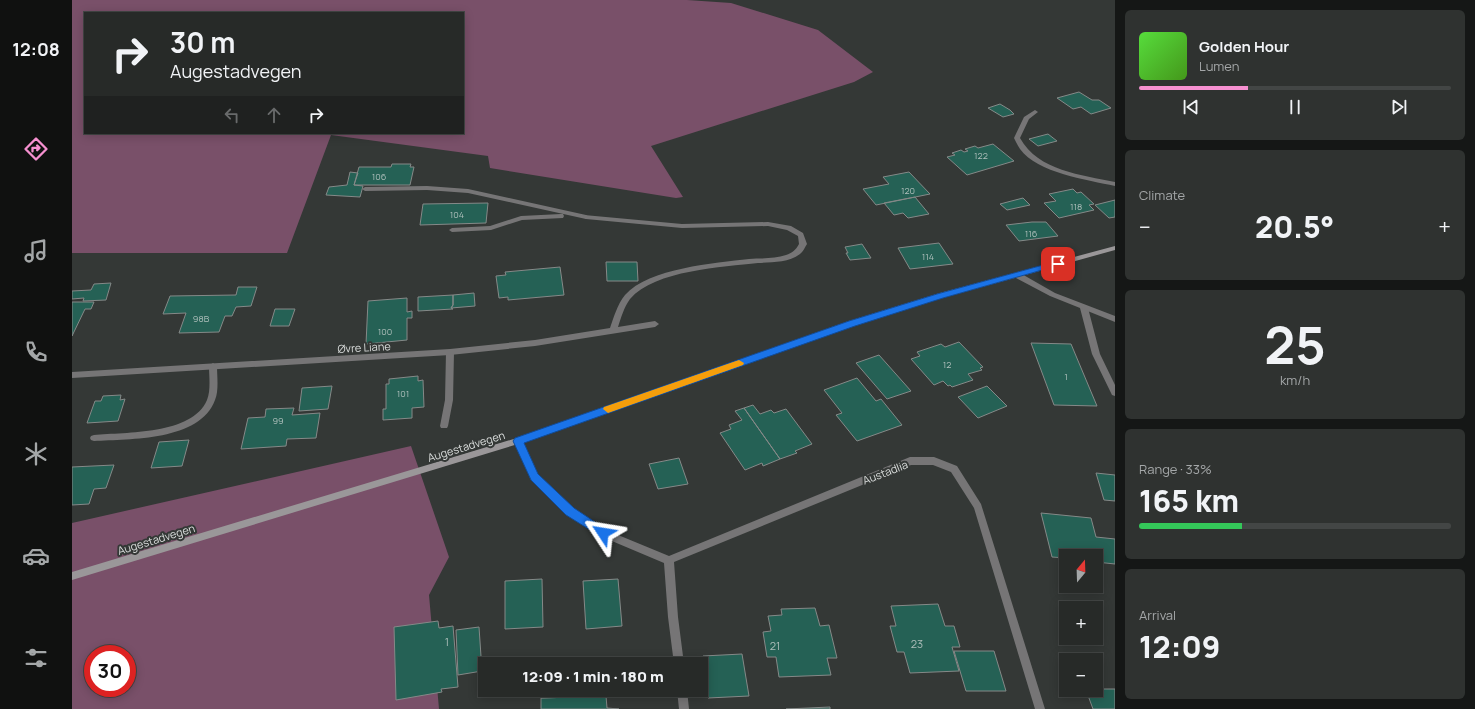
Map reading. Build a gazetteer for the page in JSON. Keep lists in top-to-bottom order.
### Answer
{
  "streets": {
    "main road": ["Augestadvegen"],
    "street": ["Øvre Liane", "Austadlia"]
  },
  "house_numbers": [
    "122",
    "106",
    "120",
    "118",
    "104",
    "116",
    "114",
    "98B",
    "100",
    "12",
    "1",
    "101",
    "99",
    "1",
    "23",
    "21"
  ],
  "north": "top",
  "page": {
    "tabs": "12:08",
    "turn": ["30 m", "Augestadvegen"],
    "song": ["Golden Hour", "Lumen"],
    "tile": [
      "Climate",
      ["25", "km/h"],
      ["Range · 33%", "165 km"],
      ["Arrival", "12:09"]
    ],
    "heat": ["−", "20.5°", "+"],
    "map_buttons": ["+", "−"],
    "limit": "30",
    "trip": "12:09 · 1 min · 180 m"
  }
}
